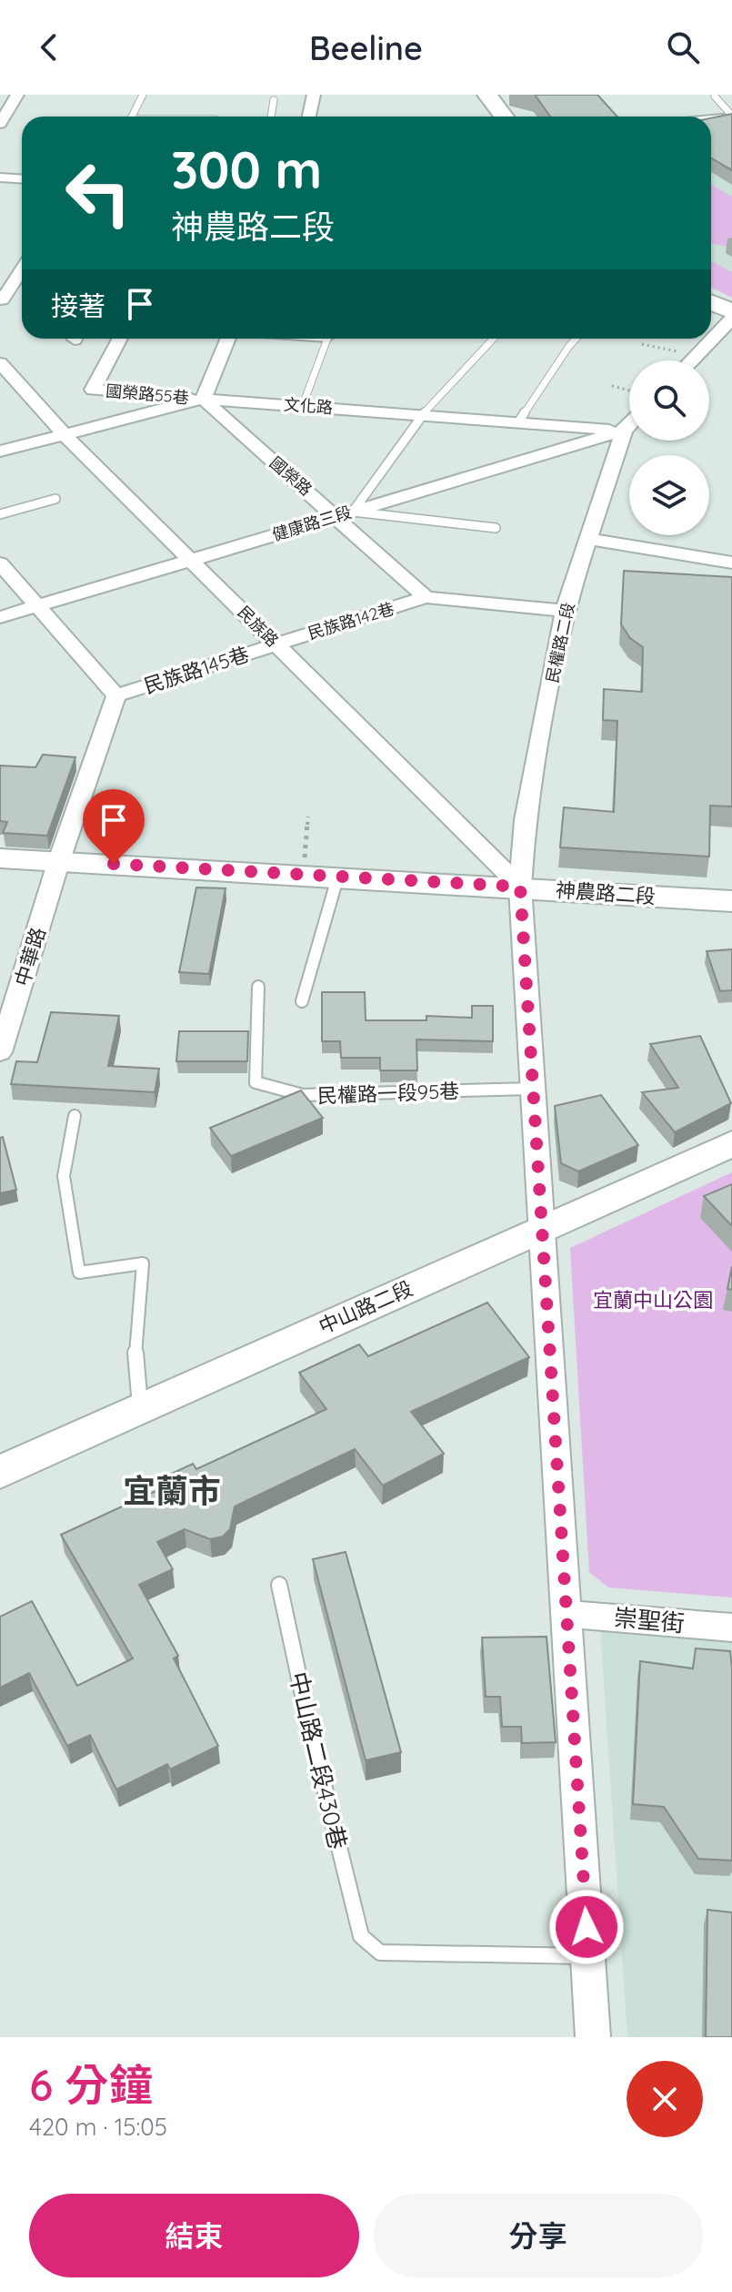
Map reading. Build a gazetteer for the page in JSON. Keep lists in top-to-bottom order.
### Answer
{
  "streets": {
    "street": [
      "國榮路55巷",
      "文化路",
      "國榮路",
      "健康路三段",
      "民族路142巷",
      "民族路",
      "民權路二段",
      "民族路145巷",
      "神農路二段",
      "中華路",
      "中山路二段",
      "崇聖街"
    ],
    "lane": ["民權路一段95巷", "中山路二段430巷"]
  },
  "crossings": [
    ["國榮路55巷", "文化路"],
    ["國榮路55巷", "國榮路"],
    ["文化路", "國榮路"],
    ["文化路", "健康路三段"],
    ["文化路", "民族路"],
    ["文化路", "民權路二段"],
    ["國榮路", "健康路三段"],
    ["國榮路", "民族路142巷"],
    ["健康路三段", "民族路"],
    ["健康路三段", "民權路二段"],
    ["民族路142巷", "民族路"],
    ["民族路142巷", "民族路145巷"],
    ["民族路", "民權路二段"],
    ["民族路", "民族路145巷"],
    ["民族路", "神農路二段"],
    ["民權路二段", "神農路二段"],
    ["民權路二段", "民權路一段95巷"],
    ["民權路二段", "中山路二段"],
    ["民權路二段", "崇聖街"],
    ["民權路二段", "中山路二段430巷"],
    ["民族路145巷", "中華路"],
    ["神農路二段", "中華路"]
  ],
  "districts": ["宜蘭市"],
  "parks": ["宜蘭中山公園"],
  "page": {
    "header": "Beeline",
    "turn": ["300 m", "神農路二段"],
    "then": "接著",
    "heading": ["6 分鐘", "420 m · 15:05"],
    "buttons": ["結束", "分享"]
  }
}
